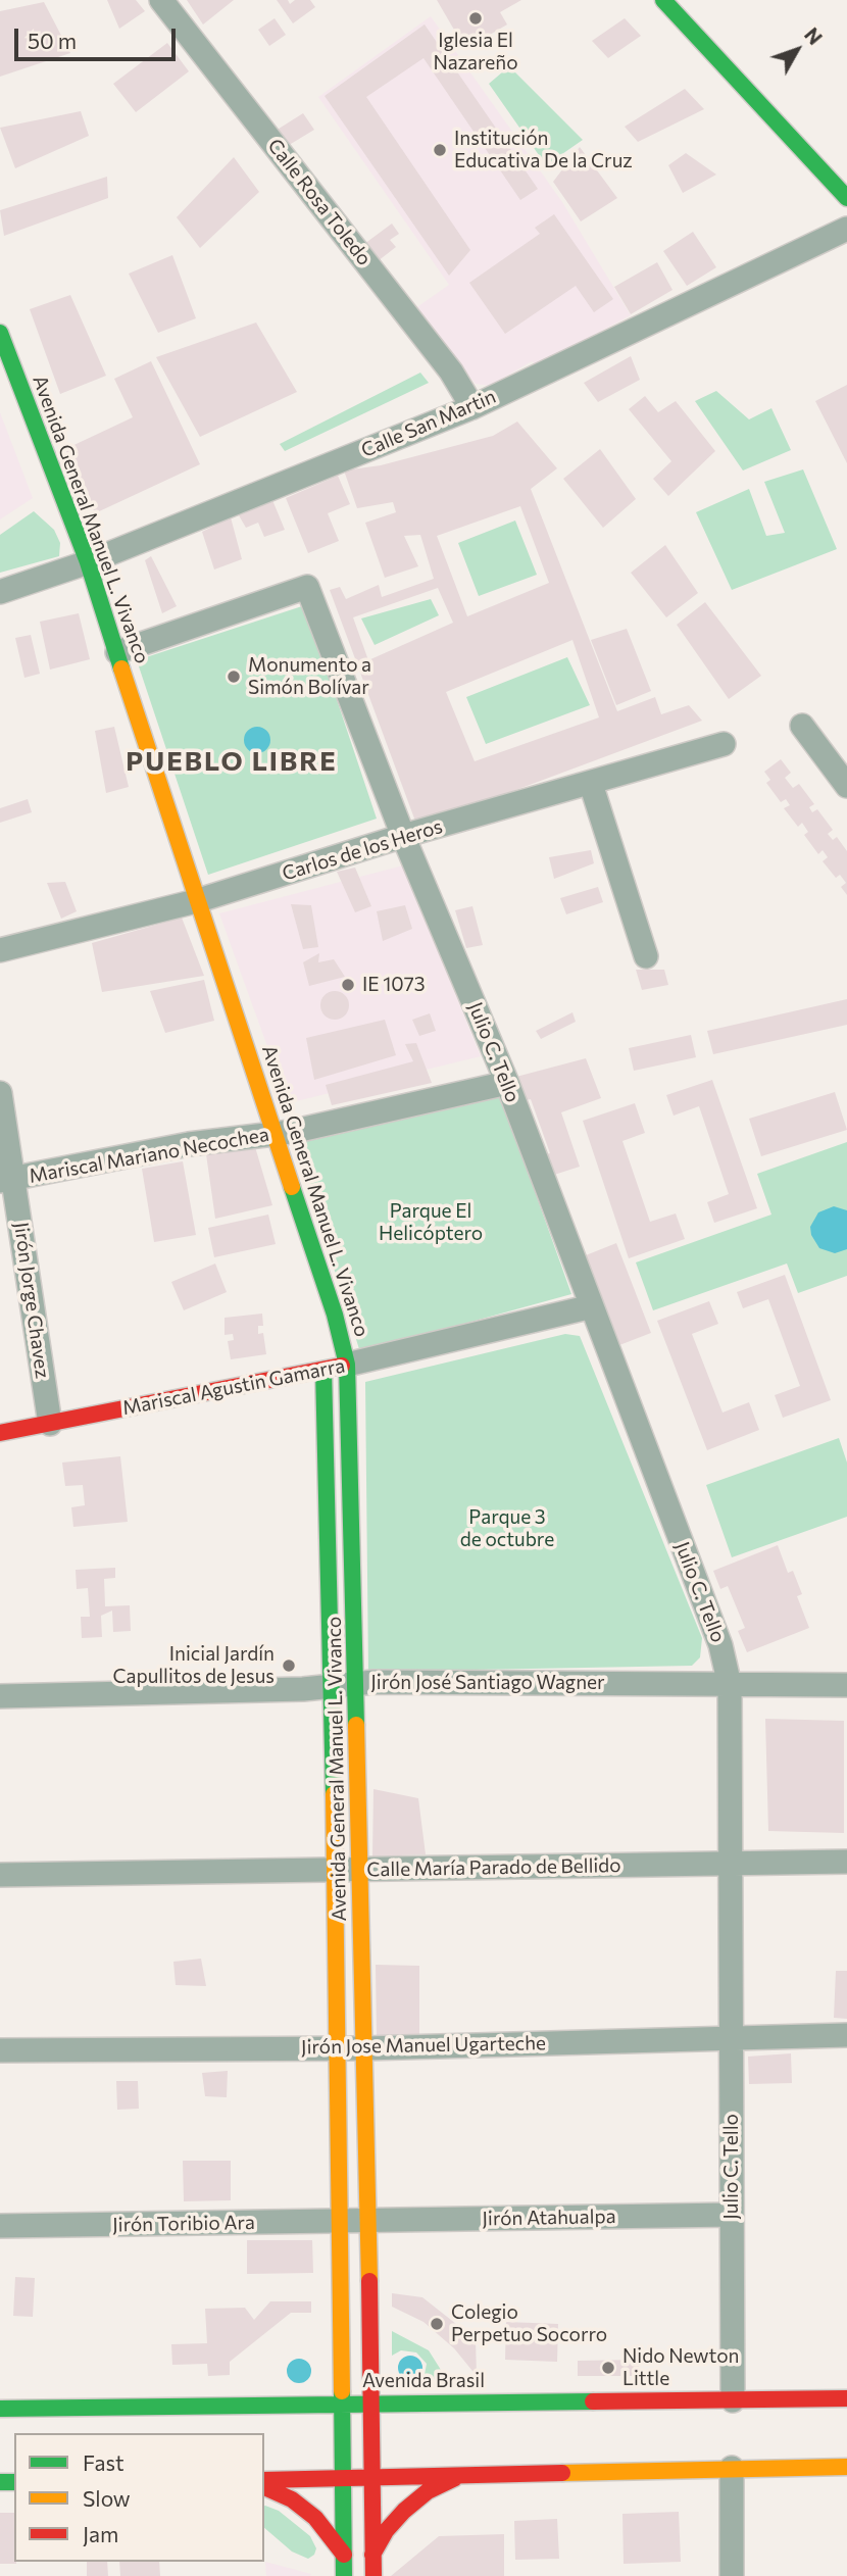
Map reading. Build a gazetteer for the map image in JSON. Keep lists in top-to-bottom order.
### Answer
{
  "streets": {
    "street": [
      "Calle Rosa Toledo",
      "Calle San Martin",
      "Avenida General Manuel L. Vivanco",
      "Carlos de los Heros",
      "Julio C. Tello",
      "Mariscal Mariano Necochea",
      "Jirón Jorge Chavez",
      "Mariscal Agustin Gamarra",
      "Jirón José Santiago Wagner",
      "Calle María Parado de Bellido",
      "Jirón Jose Manuel Ugarteche",
      "Jirón Atahualpa",
      "Jirón Toribio Ara",
      "Avenida Brasil"
    ]
  },
  "crossings": [
    ["Calle Rosa Toledo", "Calle San Martin"],
    ["Calle San Martin", "Avenida General Manuel L. Vivanco"],
    ["Avenida General Manuel L. Vivanco", "Carlos de los Heros"],
    ["Avenida General Manuel L. Vivanco", "Julio C. Tello"],
    ["Avenida General Manuel L. Vivanco", "Mariscal Mariano Necochea"],
    ["Avenida General Manuel L. Vivanco", "Mariscal Agustin Gamarra"],
    ["Avenida General Manuel L. Vivanco", "Jirón José Santiago Wagner"],
    ["Avenida General Manuel L. Vivanco", "Calle María Parado de Bellido"],
    ["Avenida General Manuel L. Vivanco", "Jirón Jose Manuel Ugarteche"],
    ["Avenida General Manuel L. Vivanco", "Jirón Atahualpa"],
    ["Avenida General Manuel L. Vivanco", "Jirón Toribio Ara"],
    ["Avenida General Manuel L. Vivanco", "Avenida Brasil"],
    ["Carlos de los Heros", "Julio C. Tello"],
    ["Julio C. Tello", "Mariscal Mariano Necochea"],
    ["Julio C. Tello", "Mariscal Agustin Gamarra"],
    ["Julio C. Tello", "Jirón José Santiago Wagner"],
    ["Julio C. Tello", "Calle María Parado de Bellido"],
    ["Julio C. Tello", "Jirón Jose Manuel Ugarteche"],
    ["Julio C. Tello", "Jirón Atahualpa"],
    ["Julio C. Tello", "Avenida Brasil"],
    ["Mariscal Mariano Necochea", "Jirón Jorge Chavez"],
    ["Jirón Jorge Chavez", "Mariscal Agustin Gamarra"],
    ["Jirón Atahualpa", "Jirón Toribio Ara"]
  ],
  "districts": ["PUEBLO LIBRE"],
  "parks": ["Parque El Helicóptero", "Parque 3 de octubre"],
  "places": [
    "Iglesia El Nazareño",
    "Institución Educativa De la Cruz",
    "Monumento a Simón Bolívar",
    "IE 1073",
    "Inicial Jardín Capullitos de Jesus",
    "Colegio Perpetuo Socorro",
    "Nido Newton Little"
  ],
  "legend": ["Fast", "Slow", "Jam"],
  "scale_bar": "50 m",
  "north": "top right"
}
